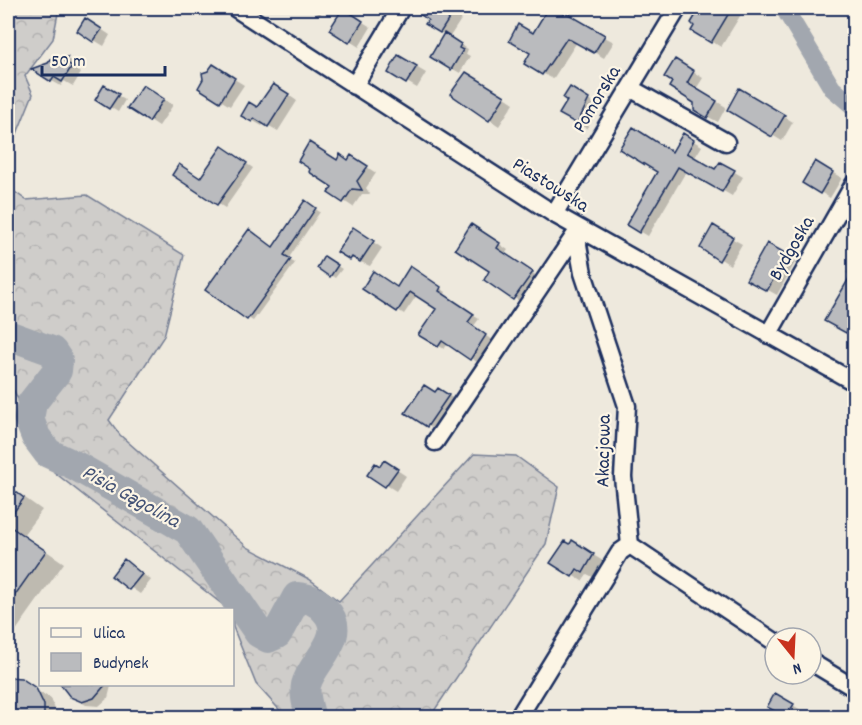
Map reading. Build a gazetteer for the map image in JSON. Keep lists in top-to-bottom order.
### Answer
{
  "streets": {
    "street": [
      "Pomorska",
      "Piastowska",
      "Bydgoska",
      "Akacjowa"
    ]
  },
  "crossings": [
    ["Pomorska", "Piastowska"],
    ["Piastowska", "Bydgoska"],
    ["Piastowska", "Akacjowa"]
  ],
  "water": ["Pisia Gągolina"],
  "legend": ["Ulica", "Budynek"],
  "scale_bar": "50 m",
  "north": "bottom"
}
